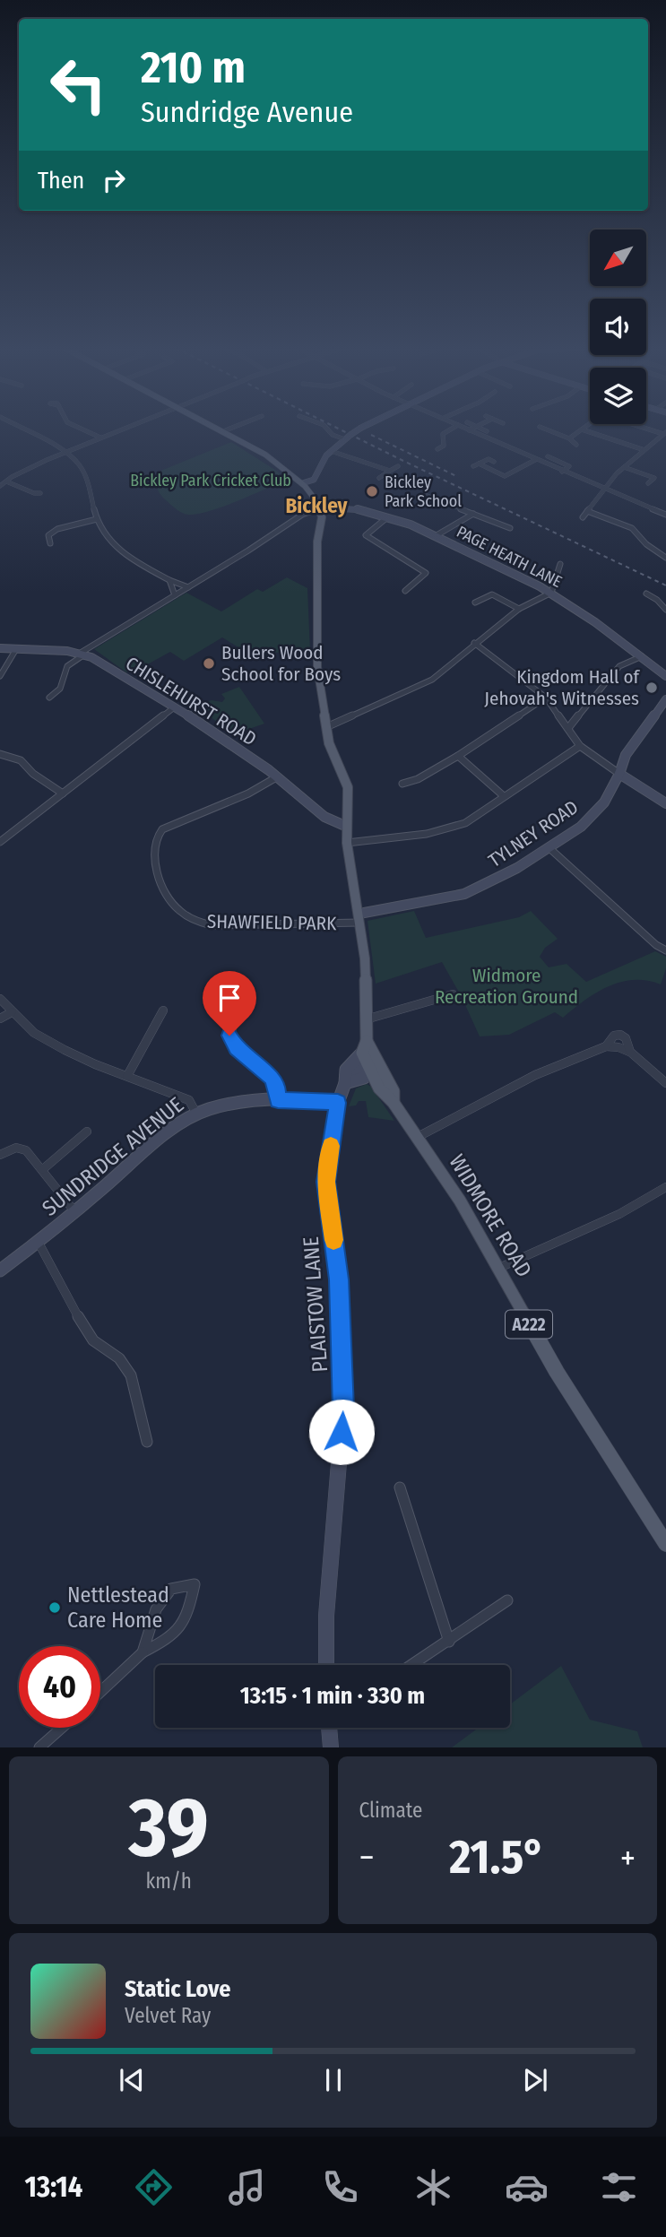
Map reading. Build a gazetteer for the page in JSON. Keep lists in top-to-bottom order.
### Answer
{
  "streets": {
    "main road": ["WIDMORE ROAD", "A222"],
    "street": [
      "PAGE HEATH LANE",
      "CHISLEHURST ROAD",
      "TYLNEY ROAD",
      "SHAWFIELD PARK",
      "SUNDRIDGE AVENUE",
      "PLAISTOW LANE"
    ]
  },
  "crossings": [
    ["PAGE HEATH LANE", "A222"],
    ["CHISLEHURST ROAD", "SHAWFIELD PARK"],
    ["CHISLEHURST ROAD", "WIDMORE ROAD"],
    ["CHISLEHURST ROAD", "A222"],
    ["TYLNEY ROAD", "SHAWFIELD PARK"],
    ["TYLNEY ROAD", "WIDMORE ROAD"],
    ["SHAWFIELD PARK", "WIDMORE ROAD"],
    ["SUNDRIDGE AVENUE", "PLAISTOW LANE"],
    ["WIDMORE ROAD", "PLAISTOW LANE"],
    ["WIDMORE ROAD", "A222"]
  ],
  "districts": ["Bickley"],
  "parks": ["Bickley Park Cricket Club", "Widmore Recreation Ground"],
  "places": [
    "Bickley Park School",
    "Bullers Wood School for Boys",
    "Kingdom Hall of Jehovah's Witnesses",
    "Nettlestead Care Home"
  ],
  "north": "bottom left",
  "page": {
    "turn": ["210 m", "Sundridge Avenue"],
    "then": "Then",
    "limit": "40",
    "trip": "13:15 · 1 min · 330 m",
    "tile": [
      ["39", "km/h"],
      "Climate"
    ],
    "heat": ["−", "21.5°", "+"],
    "song": ["Static Love", "Velvet Ray"],
    "tabs": "13:14"
  }
}
